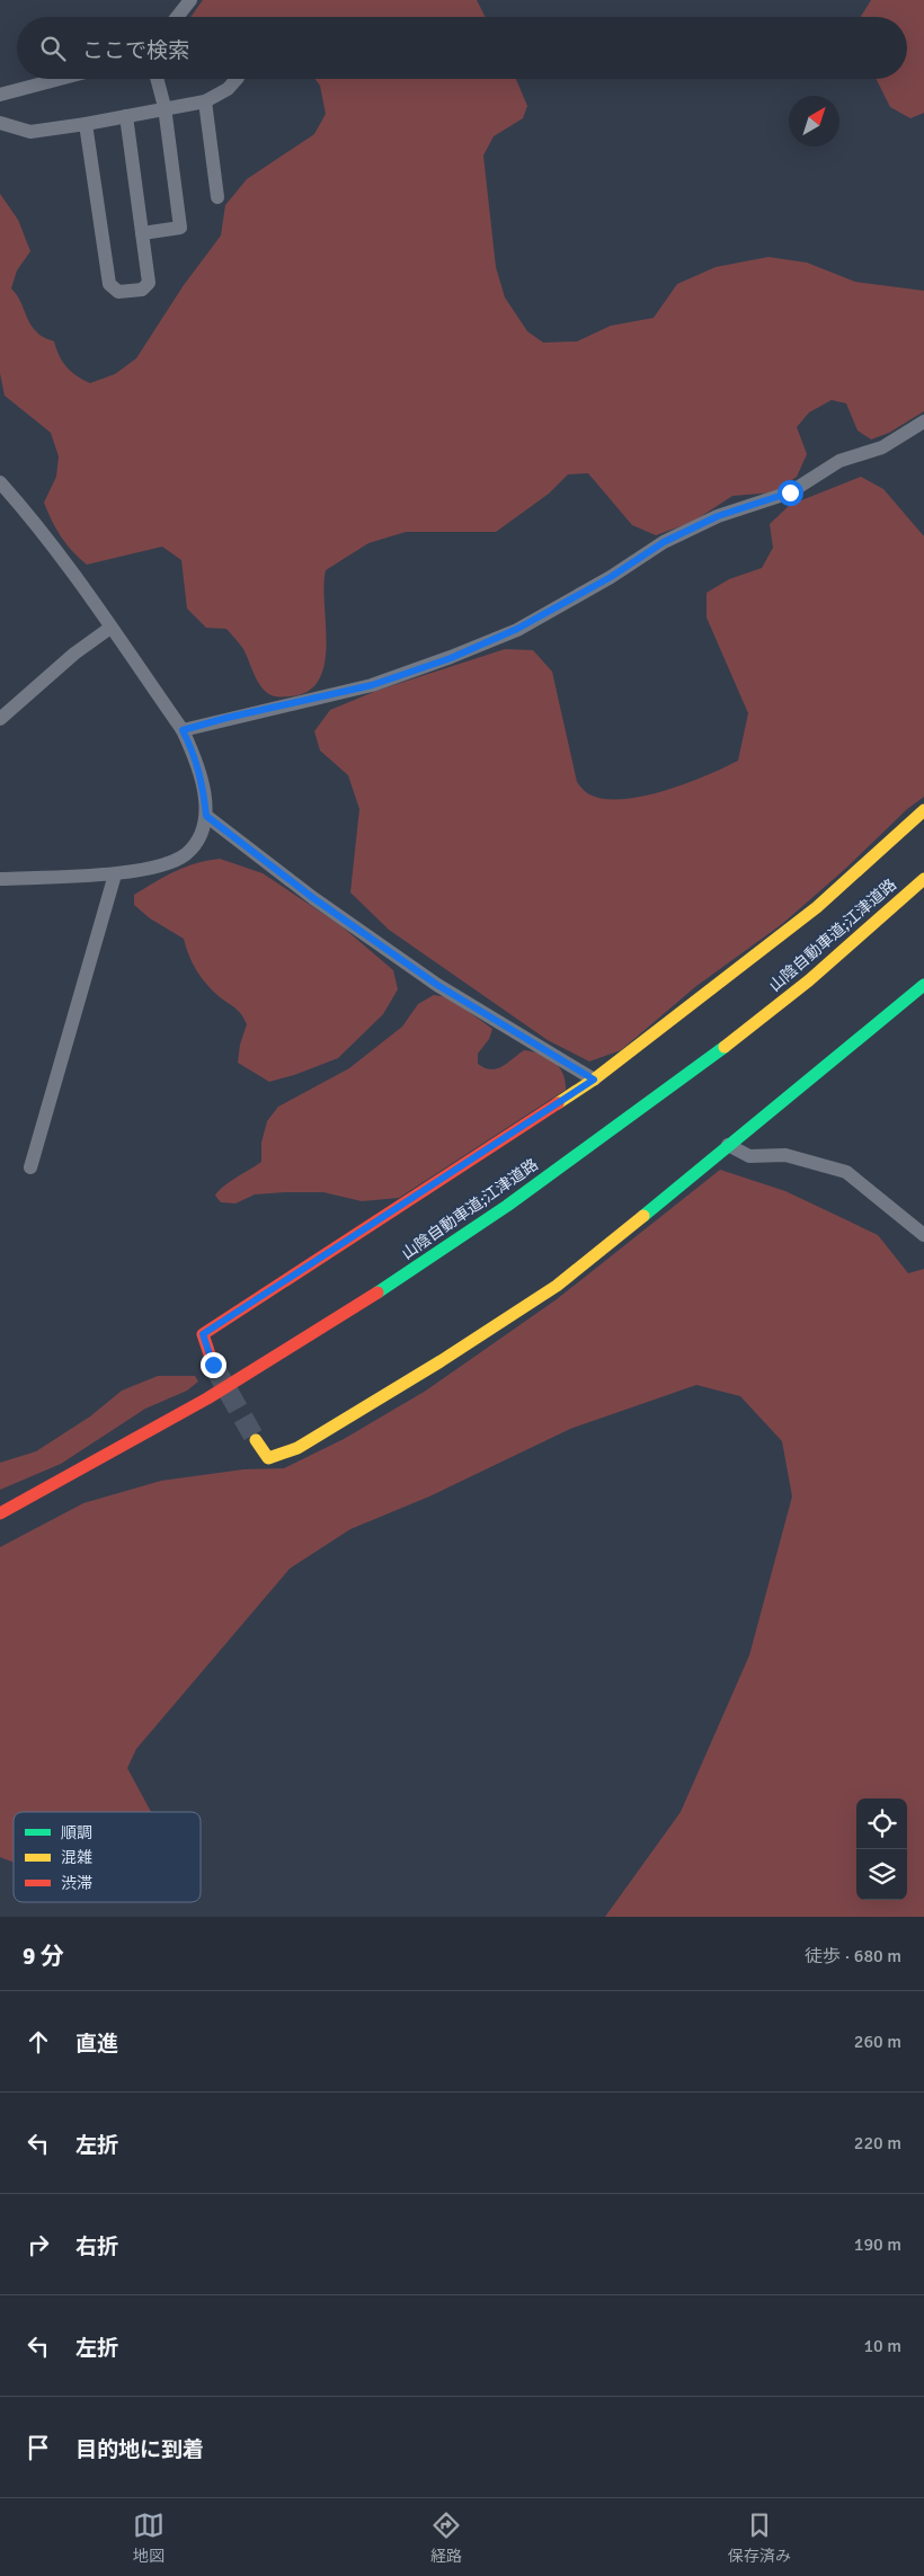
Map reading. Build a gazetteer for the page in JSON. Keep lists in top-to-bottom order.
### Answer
{
  "streets": {
    "main road": ["山陰自動車道;江津道路"]
  },
  "legend": ["順調", "混雑", "渋滞"],
  "north": "top right",
  "page": {
    "search": "ここで検索",
    "heading": ["9 分", "徒歩 · 680 m"],
    "list": [
      ["直進", "260 m"],
      ["左折", "220 m"],
      ["右折", "190 m"],
      ["左折", "10 m"],
      "目的地に到着"
    ],
    "nav": ["地図", "経路", "保存済み"]
  }
}
